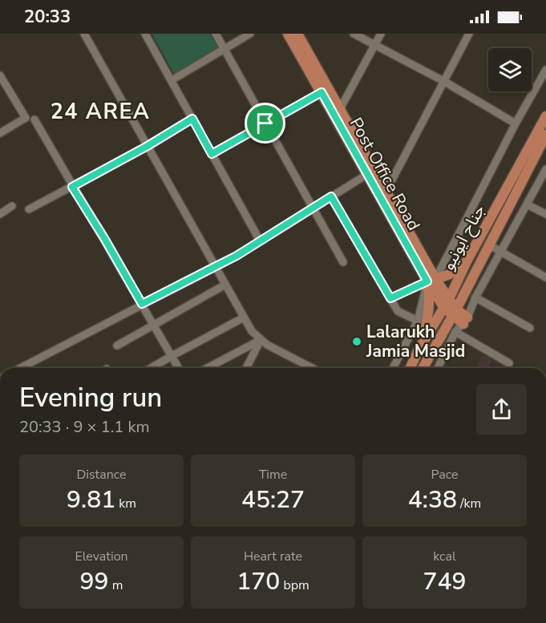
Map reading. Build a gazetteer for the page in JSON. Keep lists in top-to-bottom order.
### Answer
{
  "streets": {
    "main road": ["Post Office Road", "جناح ایونیو"]
  },
  "crossings": [
    ["Post Office Road", "جناح ایونیو"]
  ],
  "districts": ["24 AREA"],
  "places": ["Lalarukh Jamia Masjid"],
  "page": {
    "status": "20:33",
    "heading": ["Evening run", "20:33 · 9 × 1.1 km"],
    "stats": [
      ["Distance", "9.81 km"],
      ["Time", "45:27"],
      ["Pace", "4:38 /km"],
      ["Elevation", "99 m"],
      ["Heart rate", "170 bpm"],
      ["kcal", "749"]
    ]
  }
}
